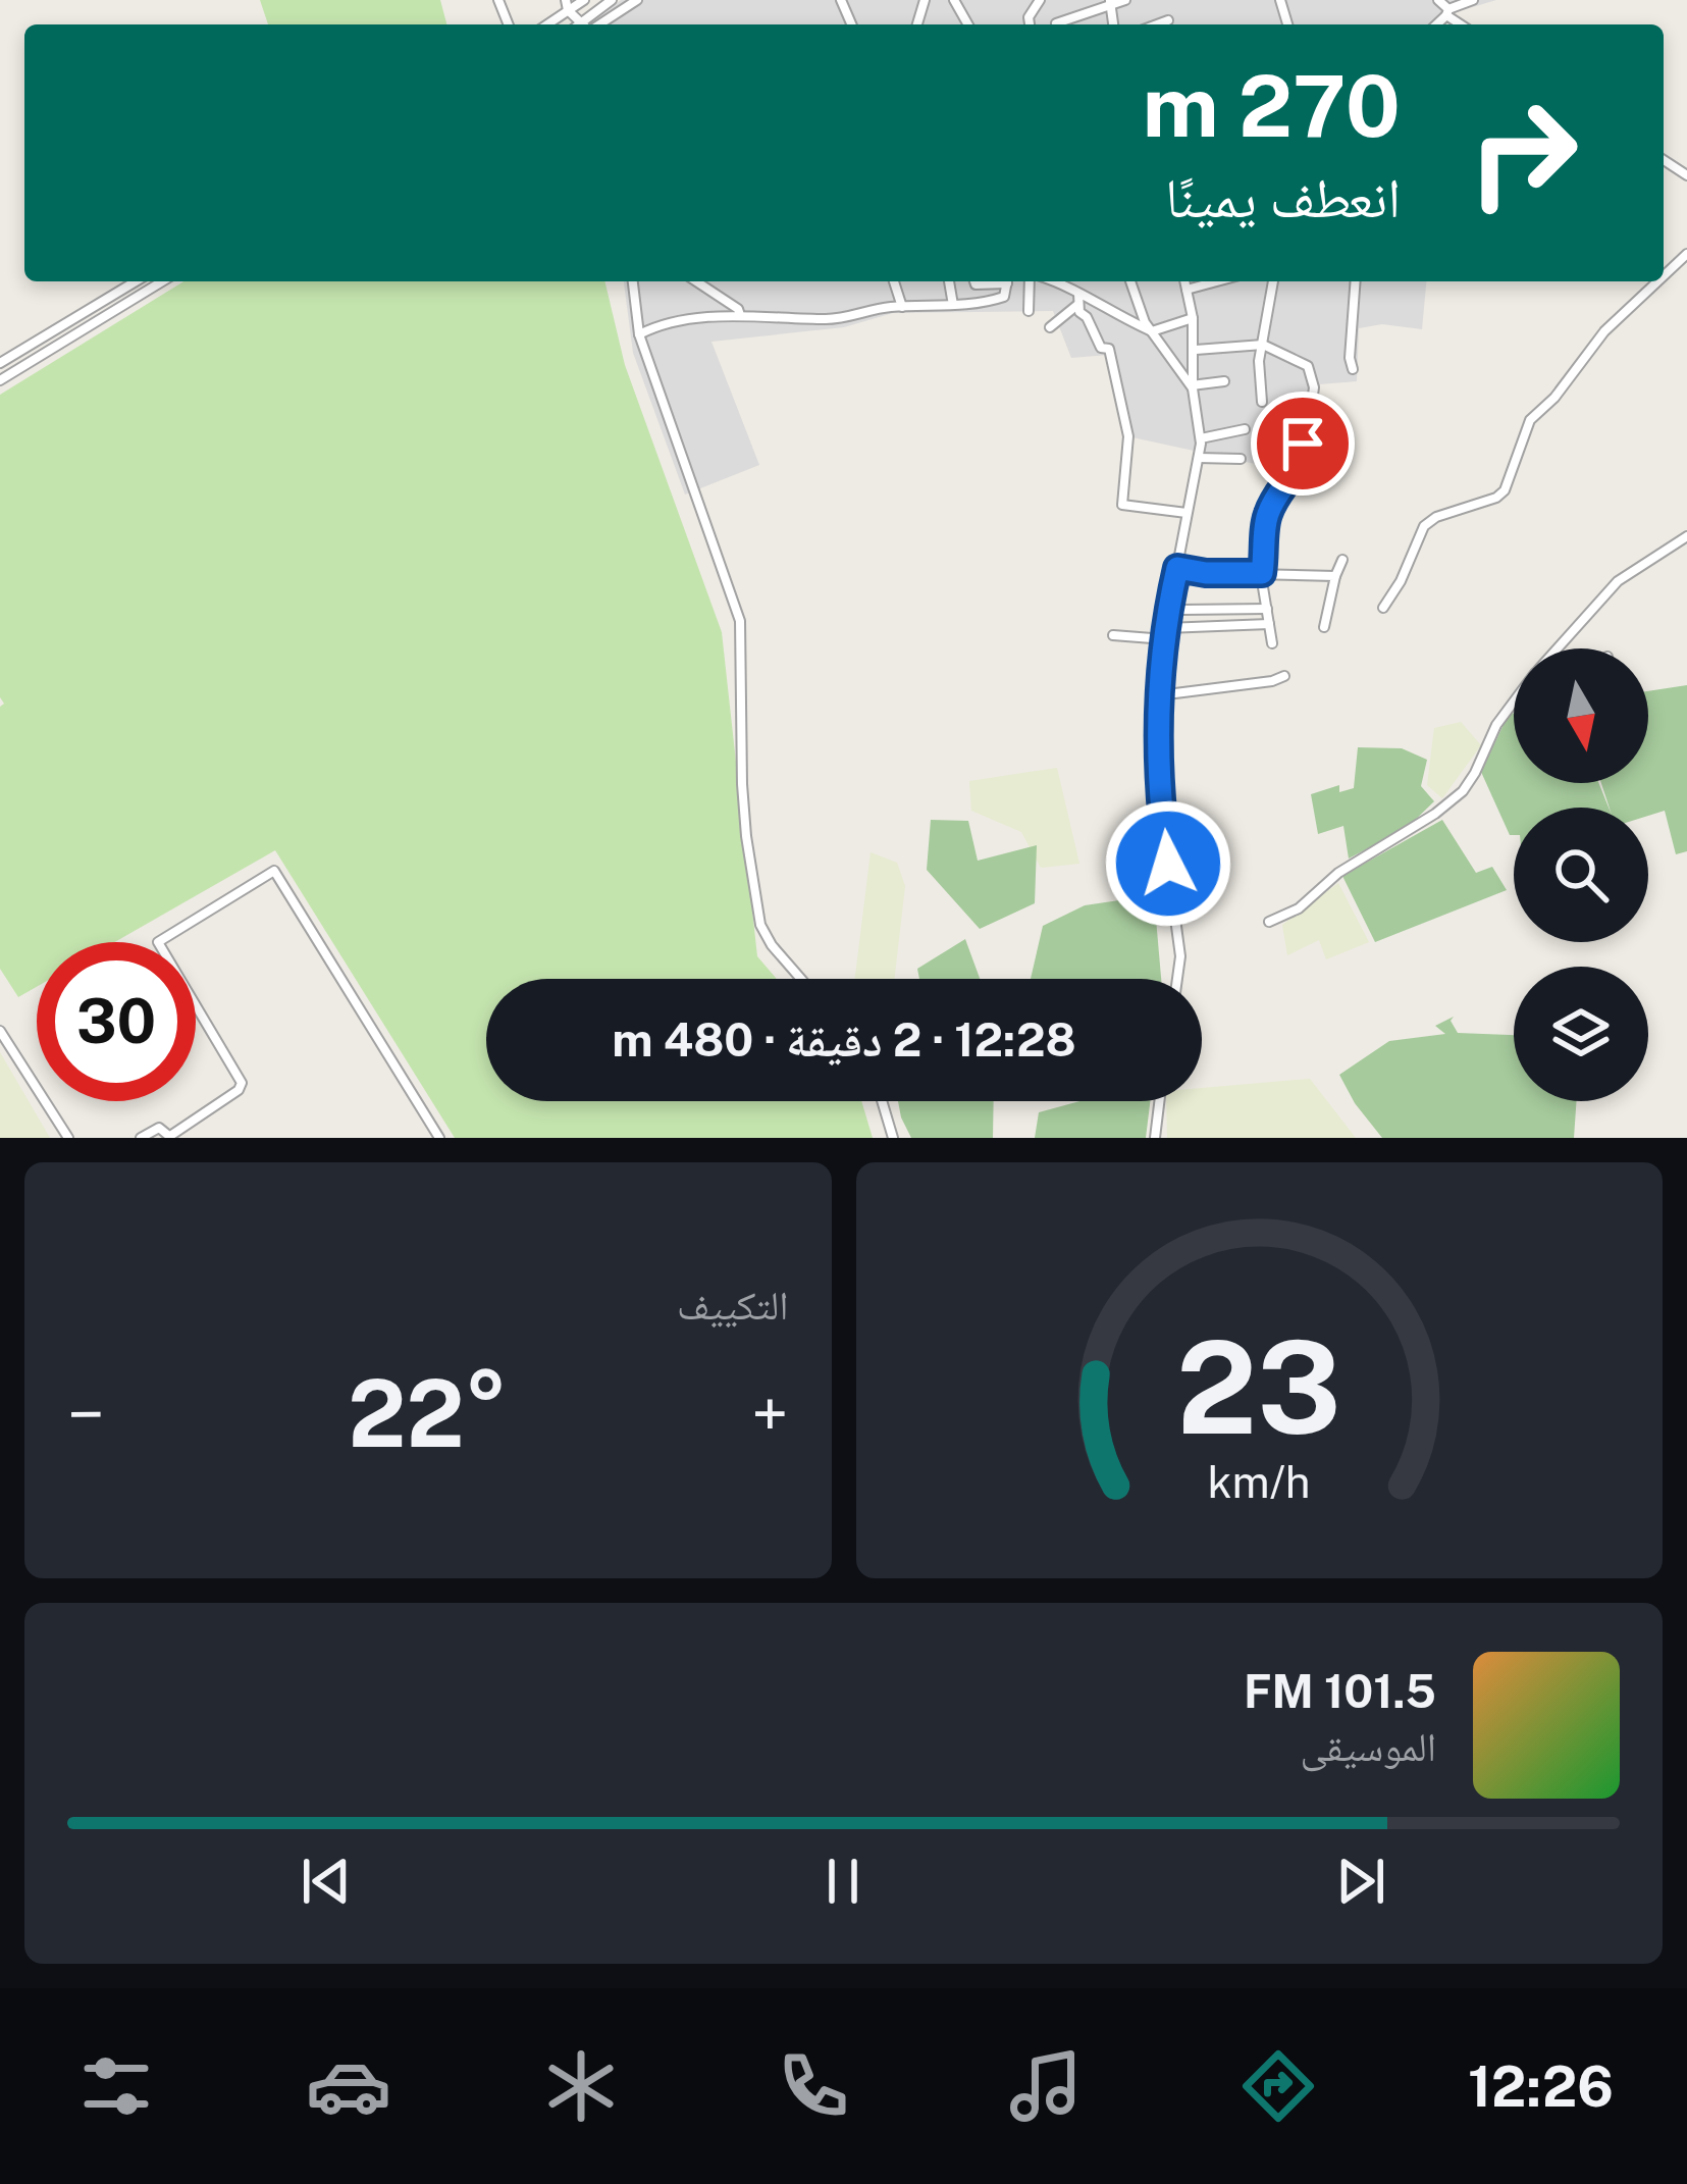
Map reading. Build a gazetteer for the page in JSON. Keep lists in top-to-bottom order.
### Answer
{
  "north": "bottom",
  "page": {
    "turn": ["270 m", "انعطف يمينًا"],
    "limit": "30",
    "trip": "12:28 · 2 دقيقة · 480 m",
    "tile": "التكييف",
    "heat": ["−", "22°", "+"],
    "song": ["101.5 FM", "الموسيقى"],
    "tabs": "12:26",
    "gauge": ["23", "km/h"]
  }
}
